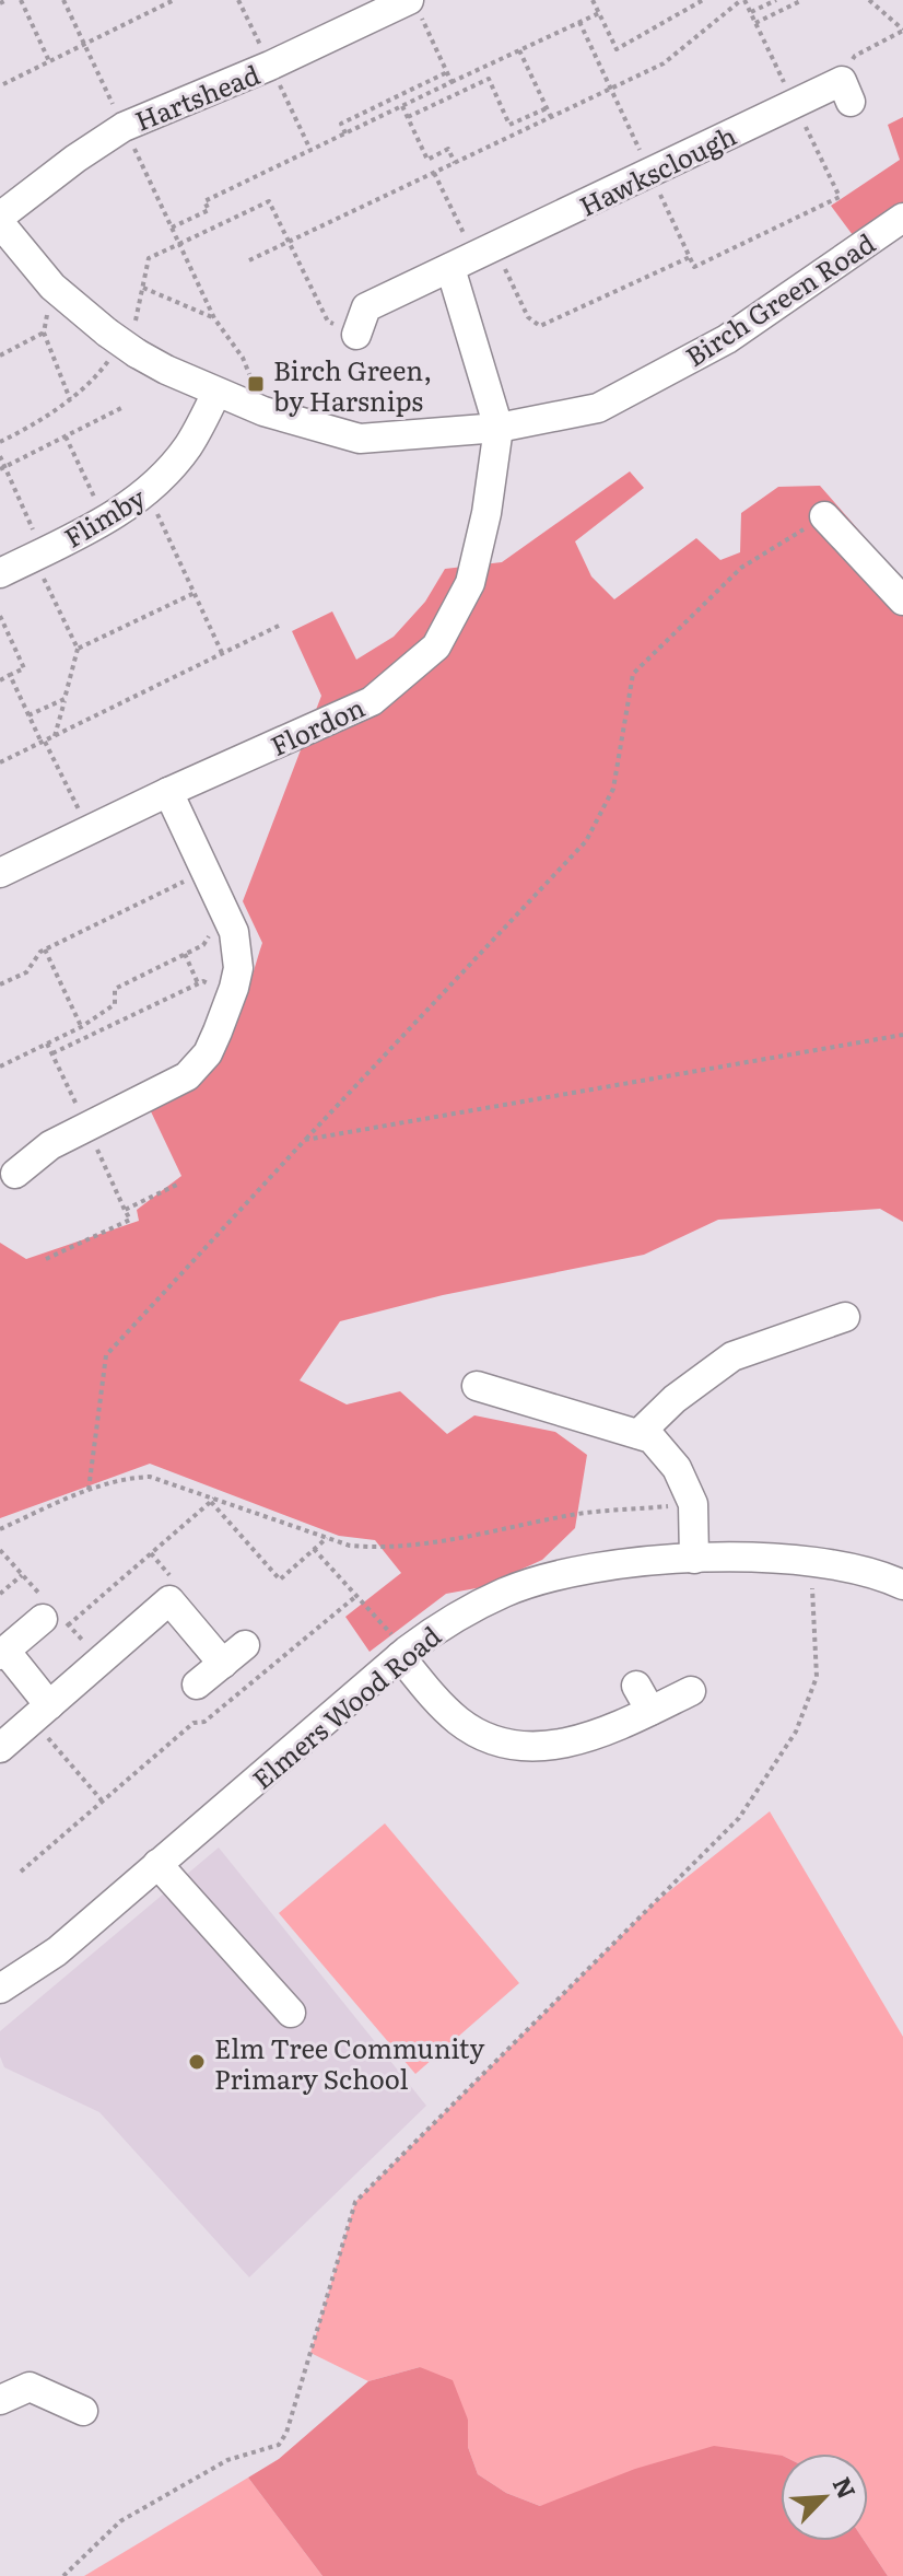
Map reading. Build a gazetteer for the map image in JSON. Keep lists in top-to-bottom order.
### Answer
{
  "streets": {
    "street": [
      "Hartshead",
      "Hawksclough",
      "Birch Green Road",
      "Flimby",
      "Flordon",
      "Elmers Wood Road"
    ]
  },
  "crossings": [
    ["Hartshead", "Birch Green Road"],
    ["Birch Green Road", "Flimby"],
    ["Birch Green Road", "Flordon"]
  ],
  "places": {
    "transit": ["Birch Green, by Harsnips"],
    "other": ["Elm Tree Community Primary School"]
  },
  "north": "top right"
}
